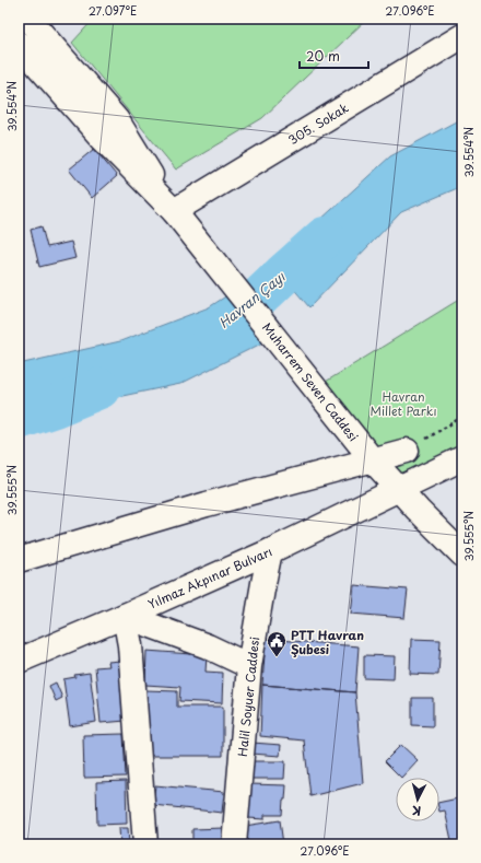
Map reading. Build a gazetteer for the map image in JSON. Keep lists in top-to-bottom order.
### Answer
{
  "streets": {
    "main road": [
      "305. Sokak",
      "Muharrem Seven Caddesi",
      "Yılmaz Akpınar Bulvarı",
      "Halil Soyuer Caddesi"
    ]
  },
  "crossings": [
    ["305. Sokak", "Muharrem Seven Caddesi"],
    ["Muharrem Seven Caddesi", "Yılmaz Akpınar Bulvarı"],
    ["Yılmaz Akpınar Bulvarı", "Halil Soyuer Caddesi"]
  ],
  "water": ["Havran Çayı"],
  "parks": ["Havran Millet Parkı"],
  "places": {
    "public building": ["PTT Havran Şubesi"]
  },
  "scale_bar": "20 m",
  "north": "bottom",
  "coordinates": [
    "27.097°E",
    "27.096°E",
    "39.554°N",
    "39.555°N"
  ]
}
